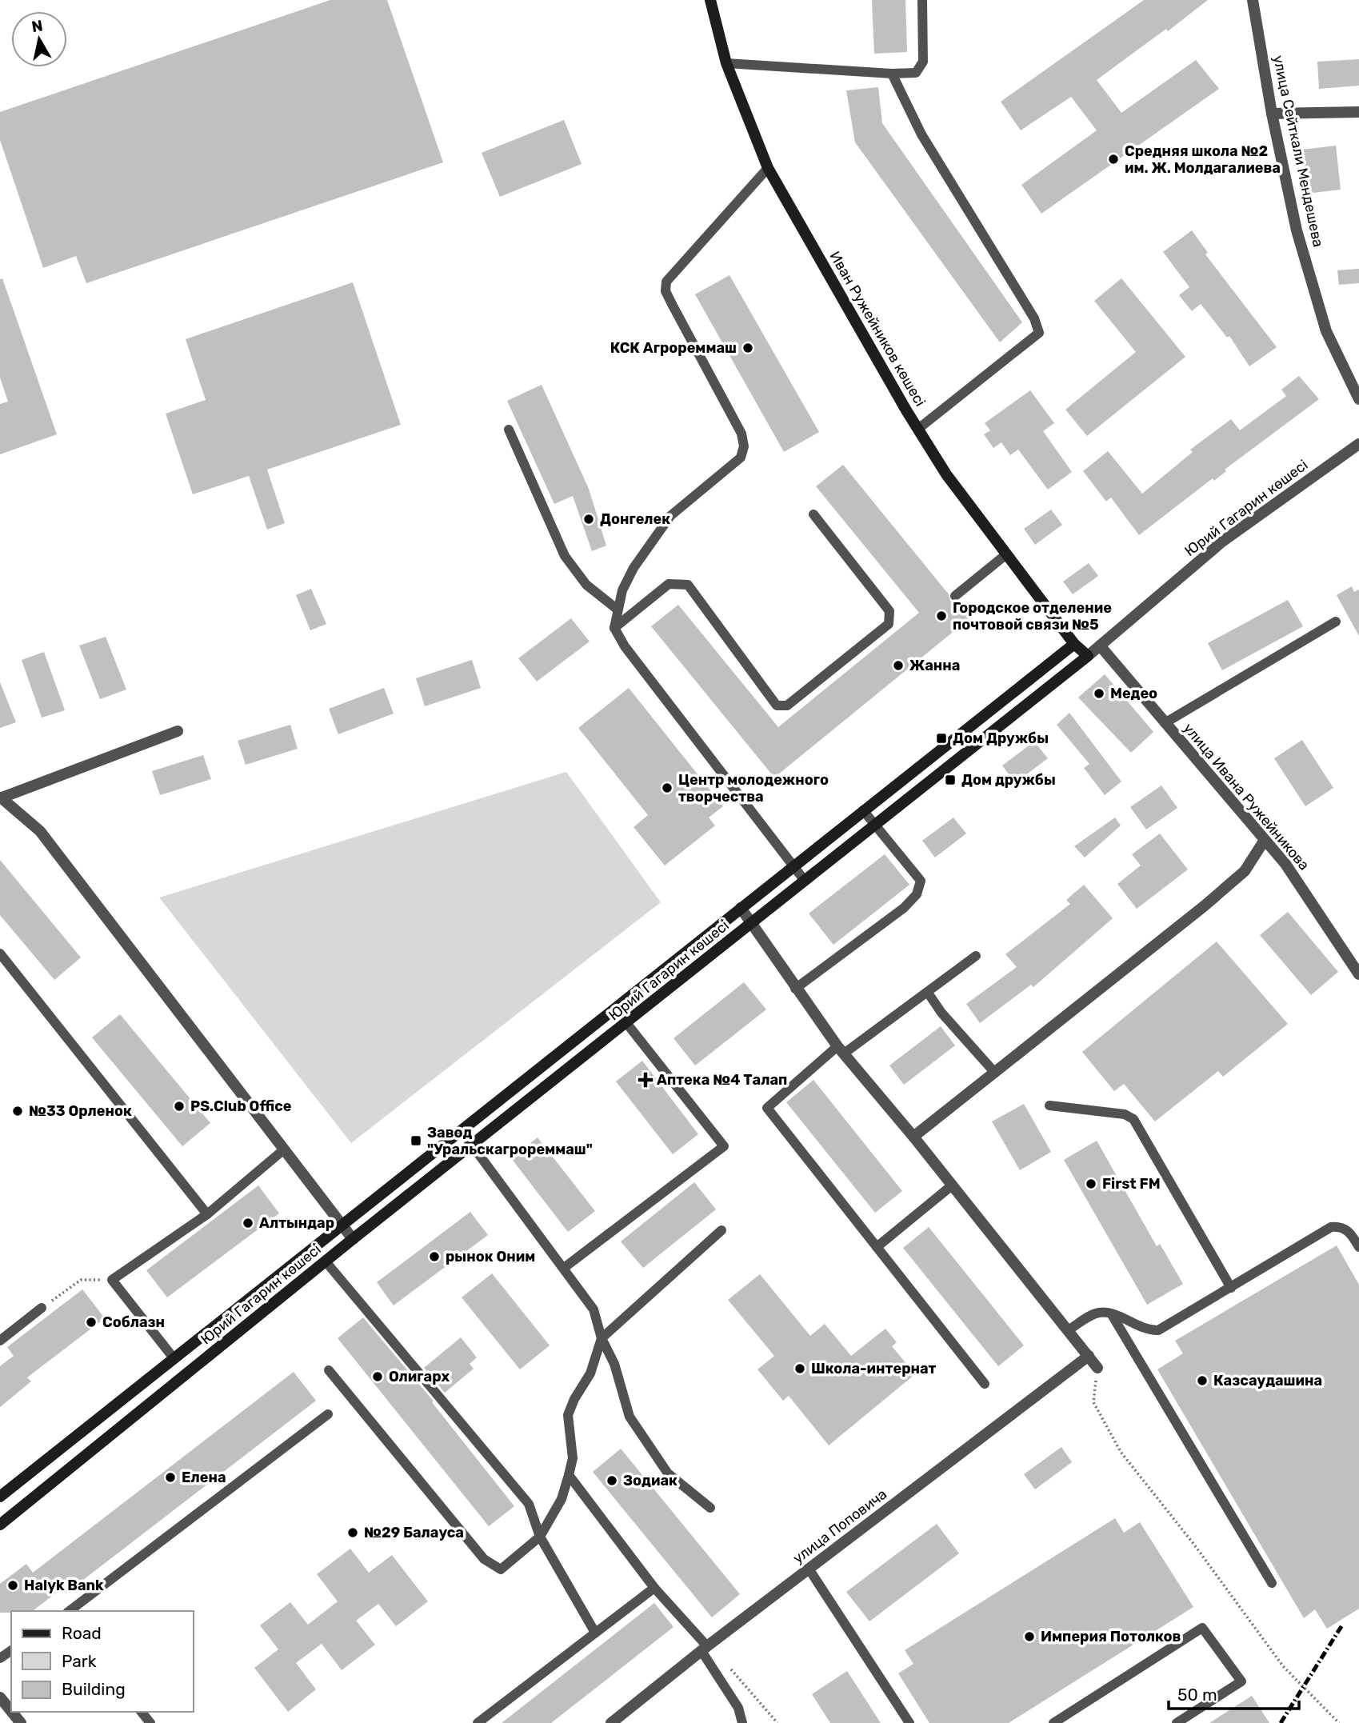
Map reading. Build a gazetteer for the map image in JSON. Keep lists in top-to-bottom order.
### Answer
{
  "streets": {
    "main road": ["Иван Ружейников көшесі", "Юрий Гагарин көшесі"],
    "street": ["улица Сейткали Мендешева", "улица Ивана Ружейникова", "улица Поповича"]
  },
  "crossings": [
    ["Иван Ружейников көшесі", "Юрий Гагарин көшесі"],
    ["Юрий Гагарин көшесі", "улица Ивана Ружейникова"]
  ],
  "places": {
    "other": [
      "Средняя школа №2 им. Ж. Молдагалиева",
      "КСК Агрореммаш",
      "Донгелек",
      "Городское отделение почтовой связи №5",
      "Жанна",
      "Медео",
      "Центр молодежного творчества",
      "PS.Club Office",
      "№33 Орленок",
      "First FM",
      "Алтындар",
      "рынок Оним",
      "Соблазн",
      "Школа-интернат",
      "Олигарх",
      "Казсаудашина",
      "Елена",
      "Зодиак",
      "№29 Балауса",
      "Halyk Bank",
      "Империя Потолков"
    ],
    "transit": ["Дом Дружбы", "Дом дружбы", "Завод \"Уральскагрореммаш\""],
    "health": ["Аптека №4 Талап"]
  },
  "legend": ["Road", "Park", "Building"],
  "scale_bar": "50 m",
  "north": "top"
}
